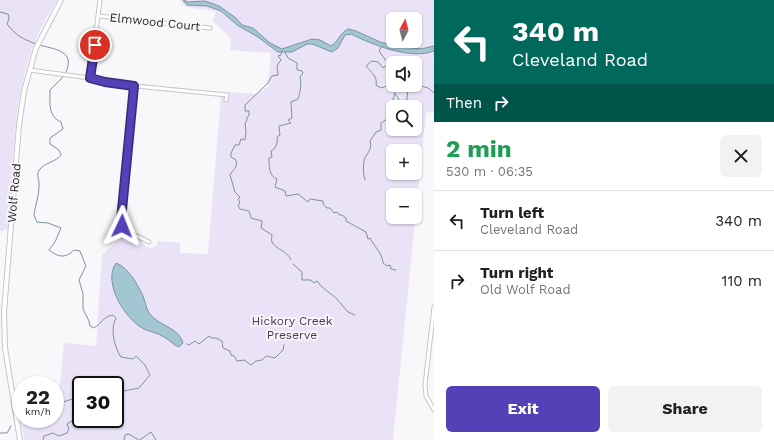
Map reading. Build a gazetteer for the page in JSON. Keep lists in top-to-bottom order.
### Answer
{
  "streets": {
    "main road": ["Wolf Road"],
    "street": ["Elmwood Court"]
  },
  "parks": ["Hickory Creek Preserve"],
  "north": "top",
  "page": {
    "turn": ["340 m", "Cleveland Road"],
    "map_buttons": ["+", "−"],
    "then": "Then",
    "heading": ["2 min", "530 m · 06:35"],
    "list": [
      {
        "name": "Turn left",
        "note": "Cleveland Road",
        "value": "340 m"
      },
      {
        "name": "Turn right",
        "note": "Old Wolf Road",
        "value": "110 m"
      }
    ],
    "speed": "22 km/h",
    "limit": "30",
    "buttons": ["Exit", "Share"]
  }
}
